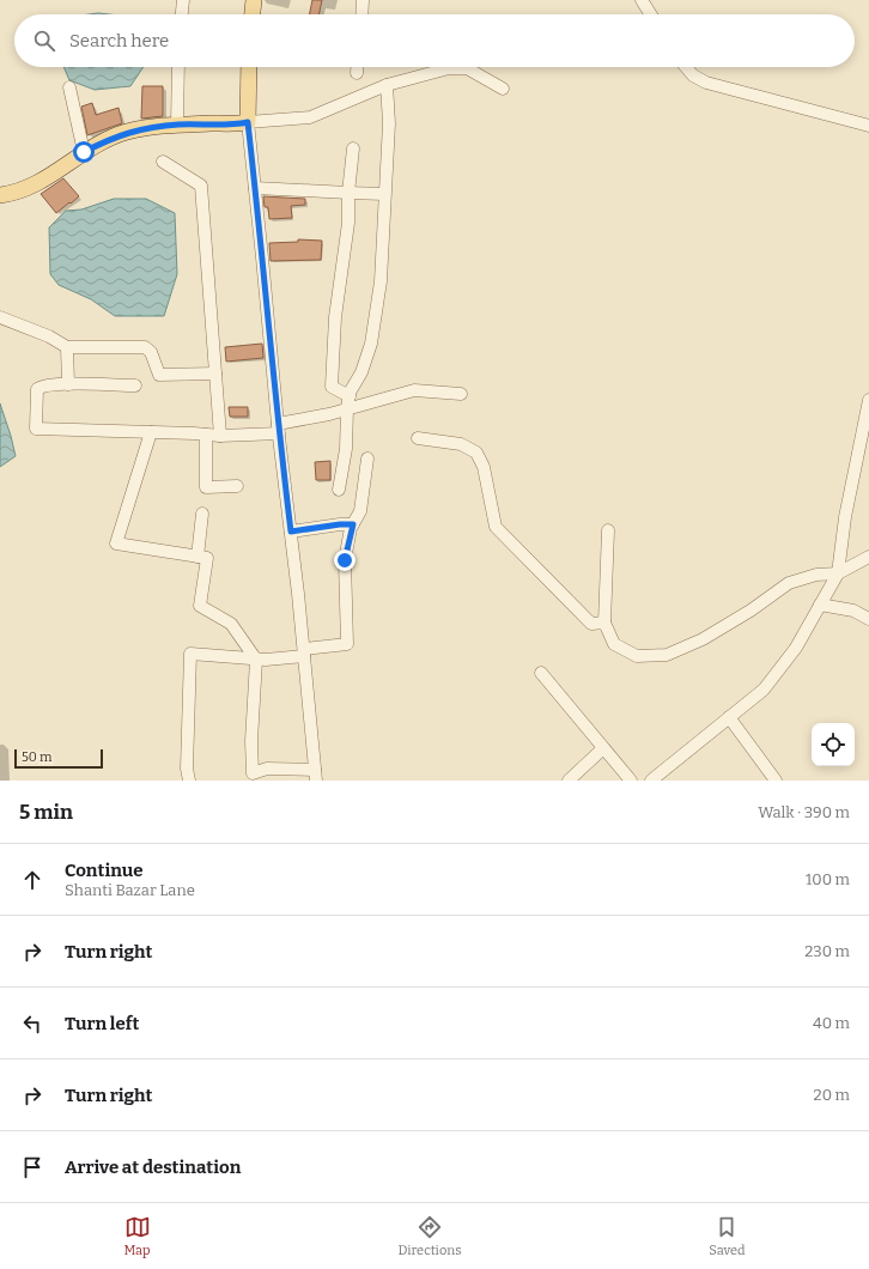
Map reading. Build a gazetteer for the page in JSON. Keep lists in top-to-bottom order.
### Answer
{
  "scale_bar": "50 m",
  "page": {
    "search": "Search here",
    "scale": "50 m",
    "heading": ["5 min", "Walk · 390 m"],
    "list": [
      ["Continue", "Shanti Bazar Lane", "100 m"],
      ["Turn right", "230 m"],
      ["Turn left", "40 m"],
      ["Turn right", "20 m"],
      "Arrive at destination"
    ],
    "nav": ["Map", "Directions", "Saved"]
  }
}
